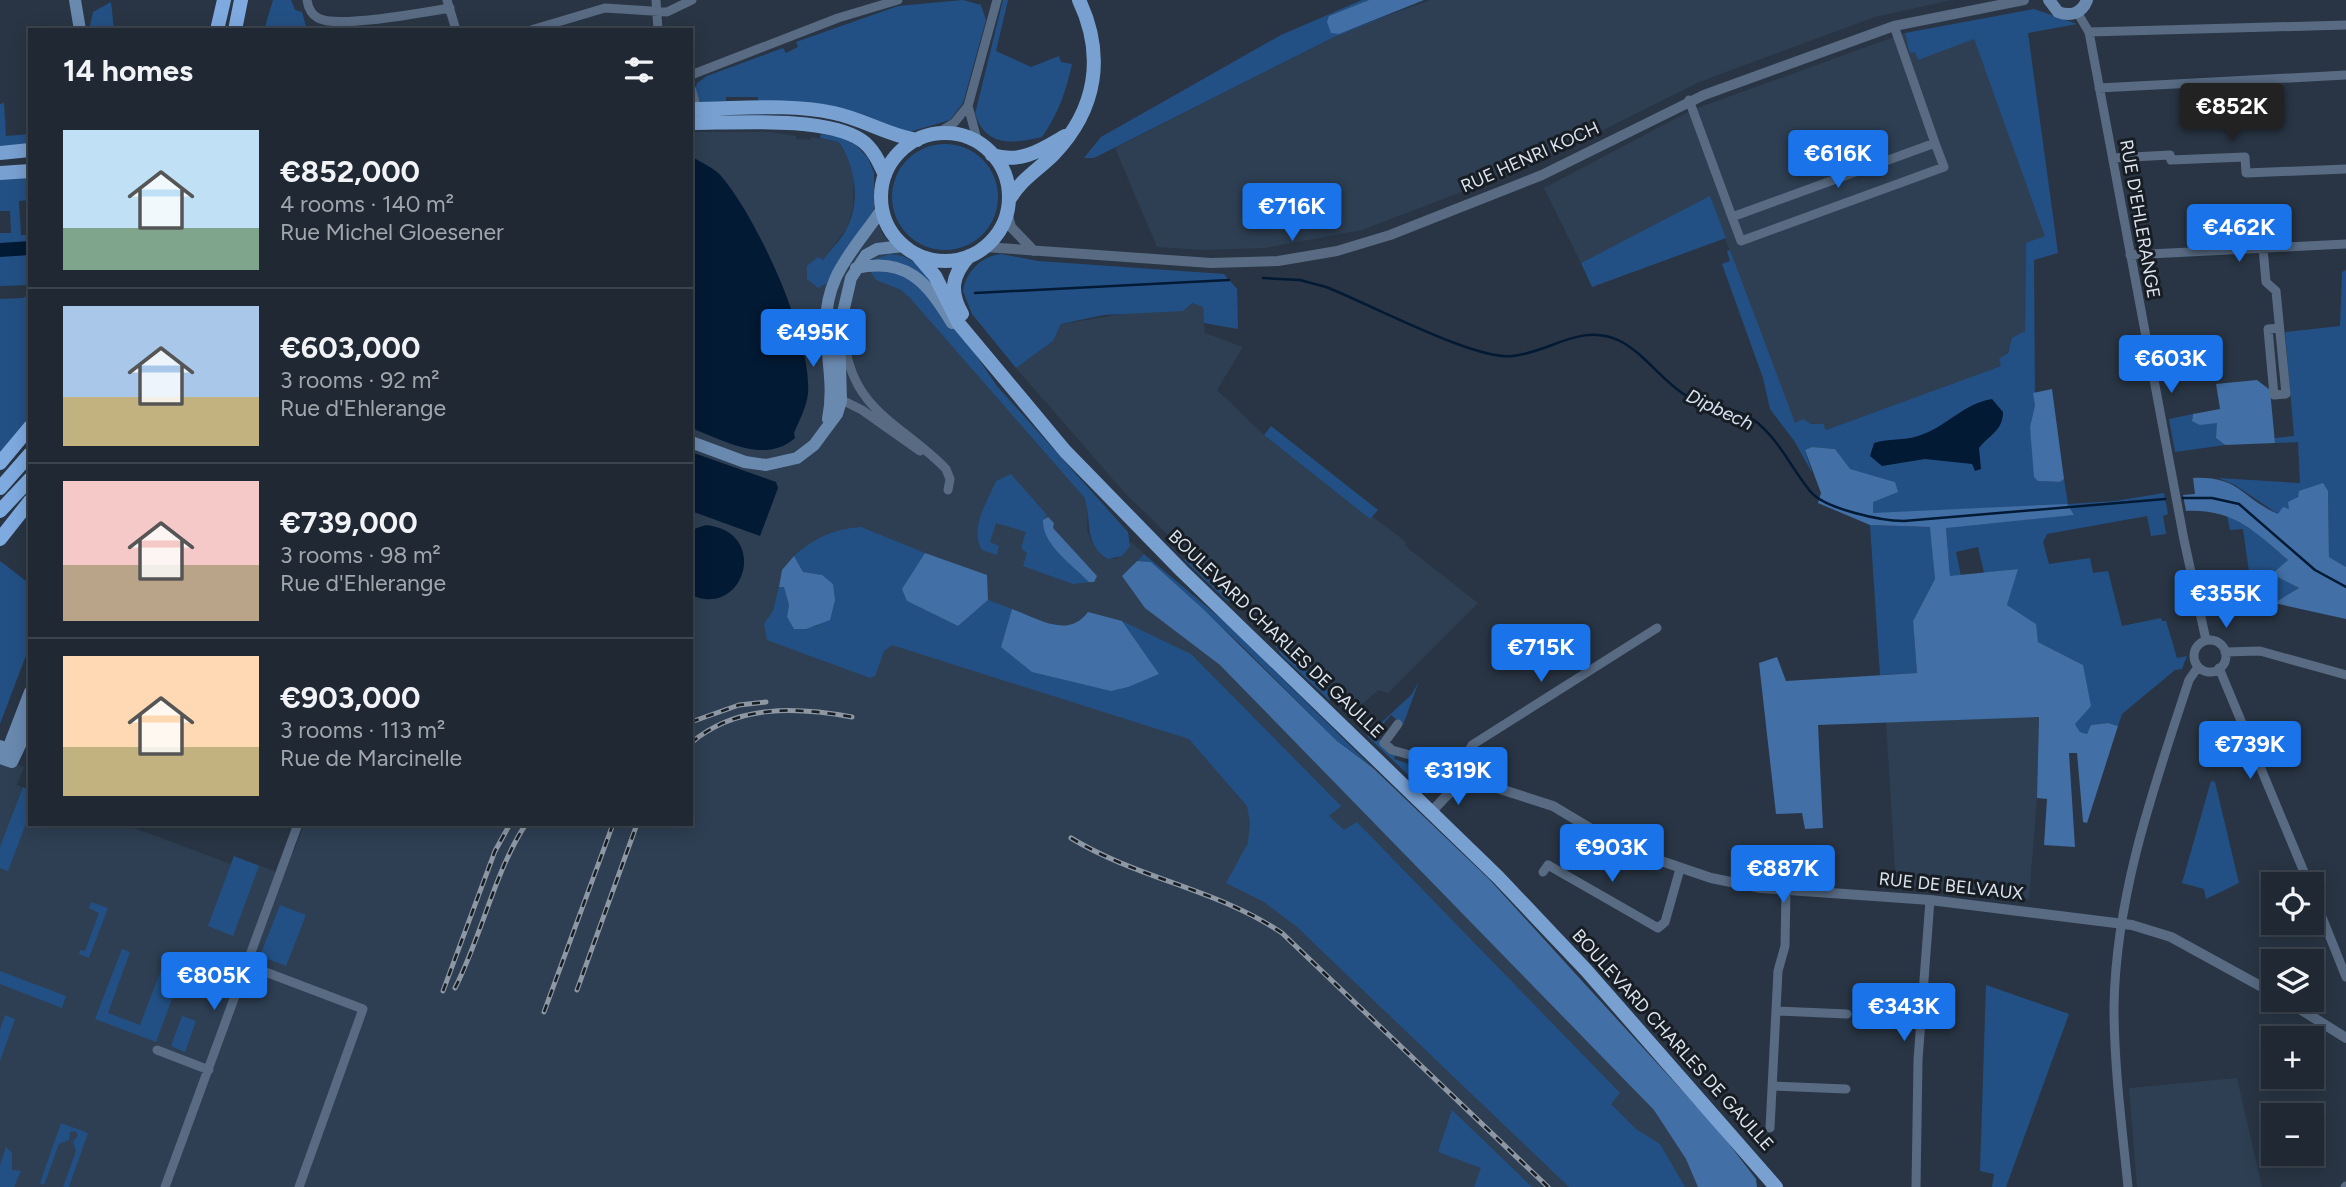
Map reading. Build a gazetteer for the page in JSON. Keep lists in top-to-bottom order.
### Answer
{
  "streets": {
    "main road": ["BOULEVARD CHARLES DE GAULLE"],
    "street": ["RUE HENRI KOCH", "RUE D'EHLERANGE", "RUE DE BELVAUX"]
  },
  "crossings": [
    ["RUE HENRI KOCH", "BOULEVARD CHARLES DE GAULLE"]
  ],
  "water": ["Dipbech"],
  "page": {
    "heading": "14 homes",
    "price": [
      "€852K",
      "€616K",
      "€716K",
      "€462K",
      "€495K",
      "€603K",
      "€355K",
      "€715K",
      "€739K",
      "€319K",
      "€903K",
      "€887K",
      "€805K",
      "€343K"
    ],
    "list": [
      {
        "name": "€852,000",
        "note": "4 rooms · 140 m² · Rue Michel Gloesener"
      },
      {
        "name": "€603,000",
        "note": "3 rooms · 92 m² · Rue d'Ehlerange"
      },
      {
        "name": "€739,000",
        "note": "3 rooms · 98 m² · Rue d'Ehlerange"
      },
      {
        "name": "€903,000",
        "note": "3 rooms · 113 m² · Rue de Marcinelle"
      }
    ],
    "map_buttons": ["+", "−"]
  }
}
